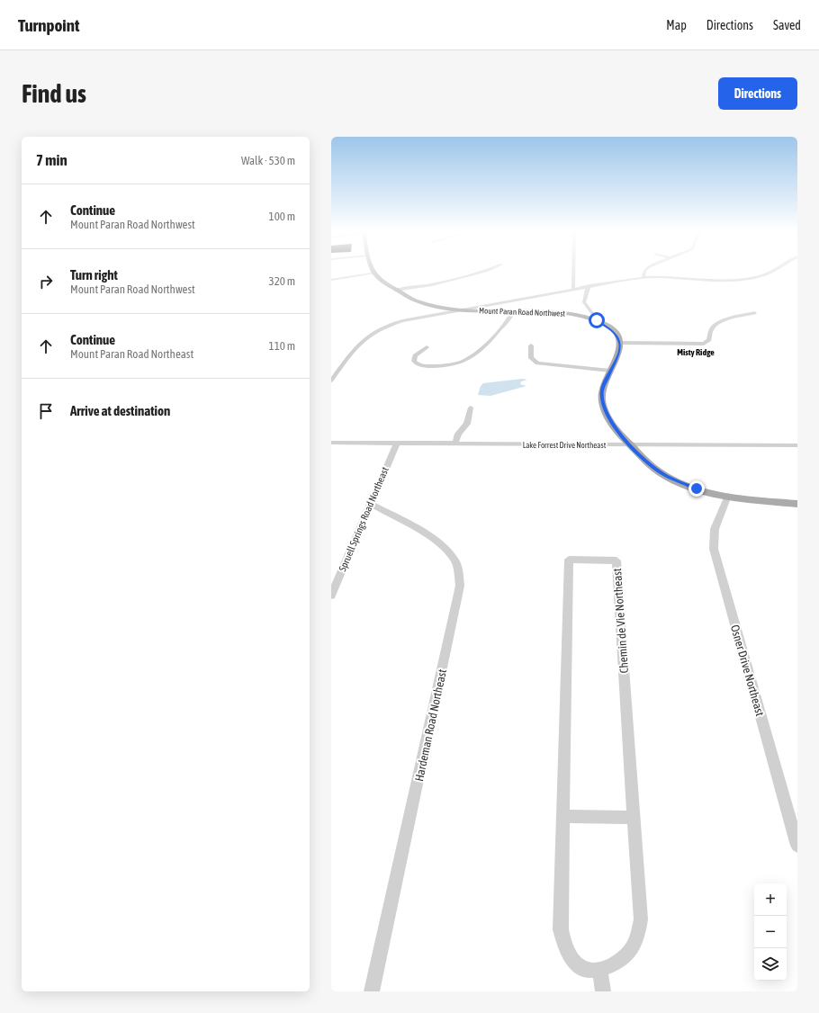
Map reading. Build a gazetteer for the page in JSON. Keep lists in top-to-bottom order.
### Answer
{
  "streets": {
    "main road": ["Mount Paran Road Northwest"],
    "street": [
      "Lake Forrest Drive Northeast",
      "Spruell Springs Road Northeast",
      "Chemin de Vie Northeast",
      "Osner Drive Northeast",
      "Hardeman Road Northeast"
    ]
  },
  "crossings": [
    ["Lake Forrest Drive Northeast", "Spruell Springs Road Northeast"],
    ["Spruell Springs Road Northeast", "Hardeman Road Northeast"]
  ],
  "districts": ["Misty Ridge"],
  "page": {
    "header": "Turnpoint",
    "nav": ["Map", "Directions", "Saved"],
    "buttons": "Directions",
    "title": "Find us",
    "heading": ["7 min", "Walk · 530 m"],
    "list": [
      ["Continue", "Mount Paran Road Northwest", "100 m"],
      ["Turn right", "Mount Paran Road Northwest", "320 m"],
      ["Continue", "Mount Paran Road Northeast", "110 m"],
      "Arrive at destination"
    ],
    "map_buttons": ["+", "−"]
  }
}
